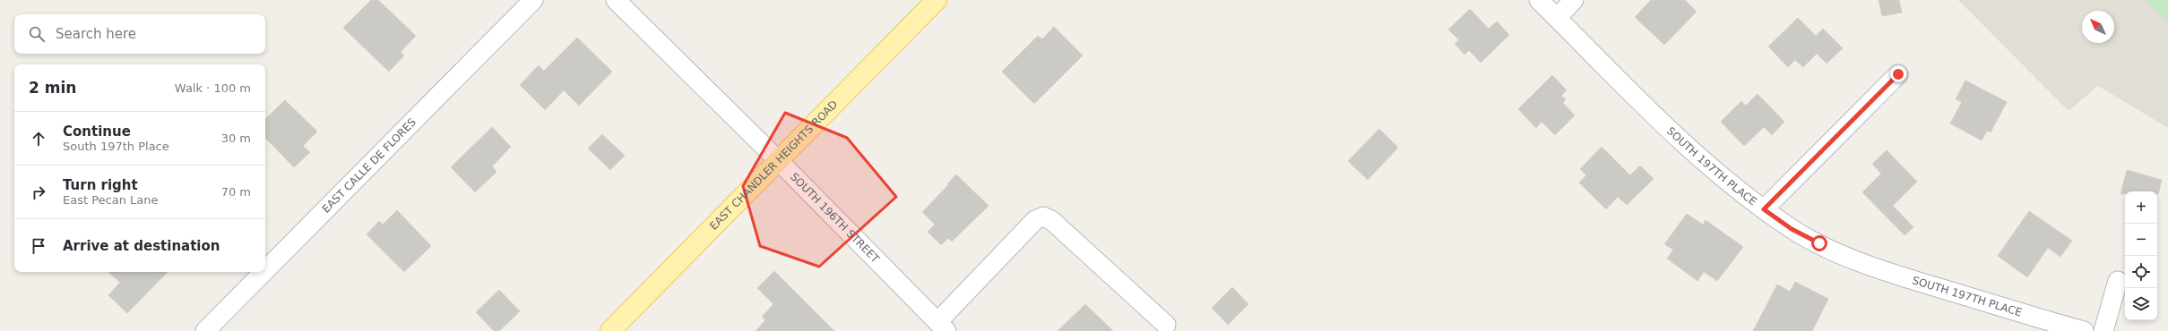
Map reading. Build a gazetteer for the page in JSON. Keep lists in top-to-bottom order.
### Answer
{
  "streets": {
    "main road": ["EAST CHANDLER HEIGHTS ROAD"],
    "street": ["EAST CALLE DE FLORES", "SOUTH 197TH PLACE", "SOUTH 196TH STREET"]
  },
  "crossings": [
    ["EAST CHANDLER HEIGHTS ROAD", "SOUTH 196TH STREET"]
  ],
  "north": "top left",
  "page": {
    "search": "Search here",
    "heading": ["2 min", "Walk · 100 m"],
    "list": [
      ["Continue", "South 197th Place", "30 m"],
      ["Turn right", "East Pecan Lane", "70 m"],
      "Arrive at destination"
    ],
    "map_buttons": ["+", "−"]
  }
}
